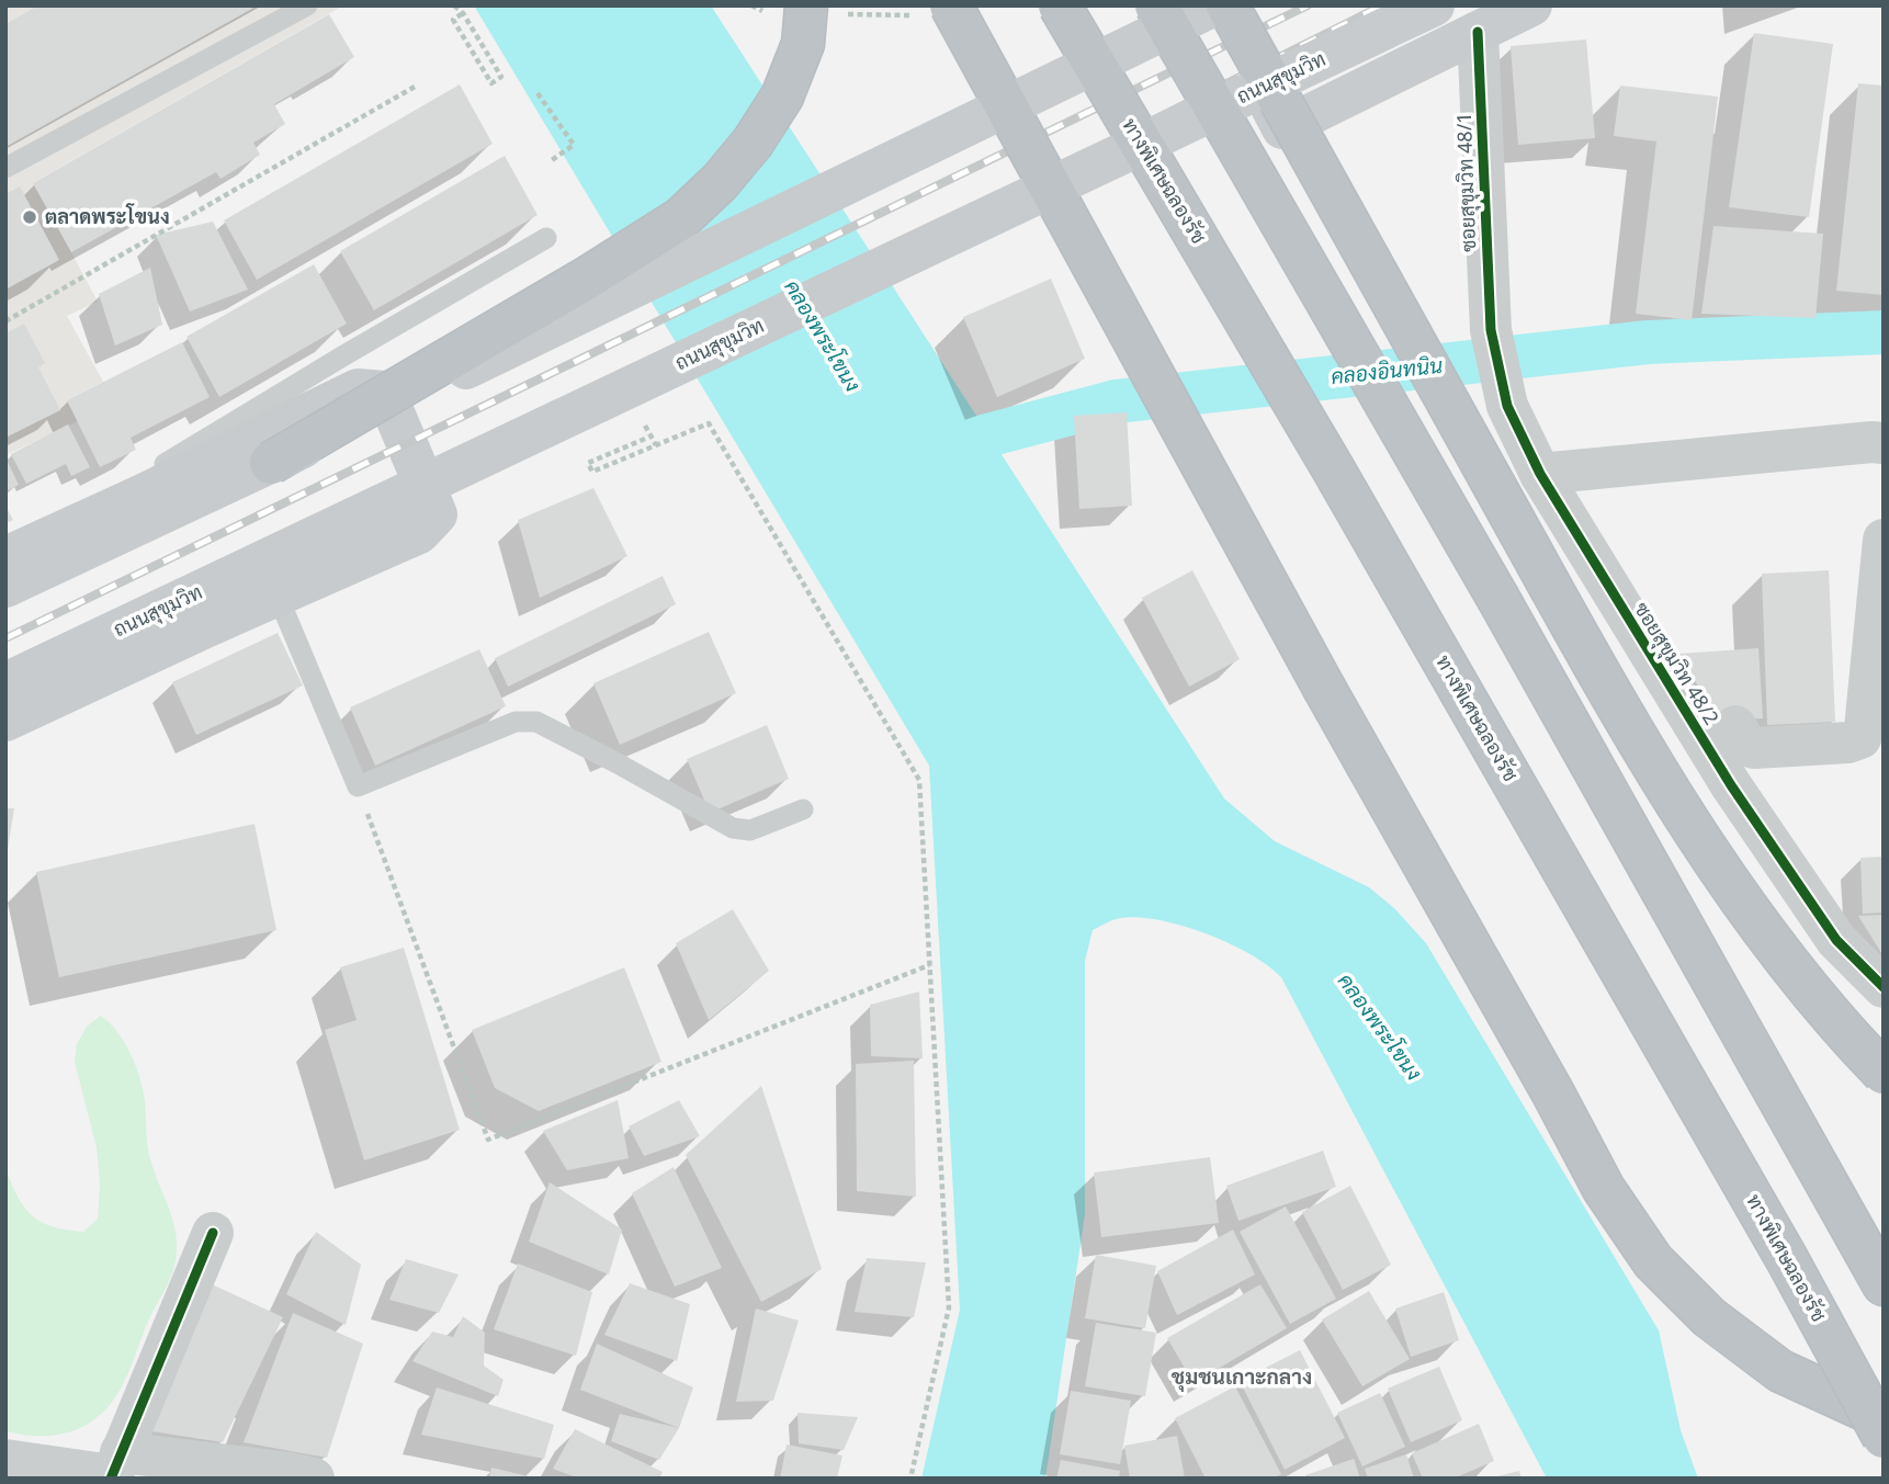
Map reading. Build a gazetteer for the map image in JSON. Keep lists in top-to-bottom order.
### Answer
{
  "streets": {
    "highway": ["ทางพิเศษฉลองรัช"],
    "main road": ["ถนนสุขุมวิท"],
    "street": ["ซอยสุขุมวิท 48/1", "ซอยสุขุมวิท 48/2"]
  },
  "crossings": [
    ["ซอยสุขุมวิท 48/1", "ซอยสุขุมวิท 48/2"]
  ],
  "districts": ["ชุมชนเกาะกลาง"],
  "water": ["คลองพระโขนง", "คลองอินทนิน"],
  "places": ["ตลาดพระโขนง"]
}
